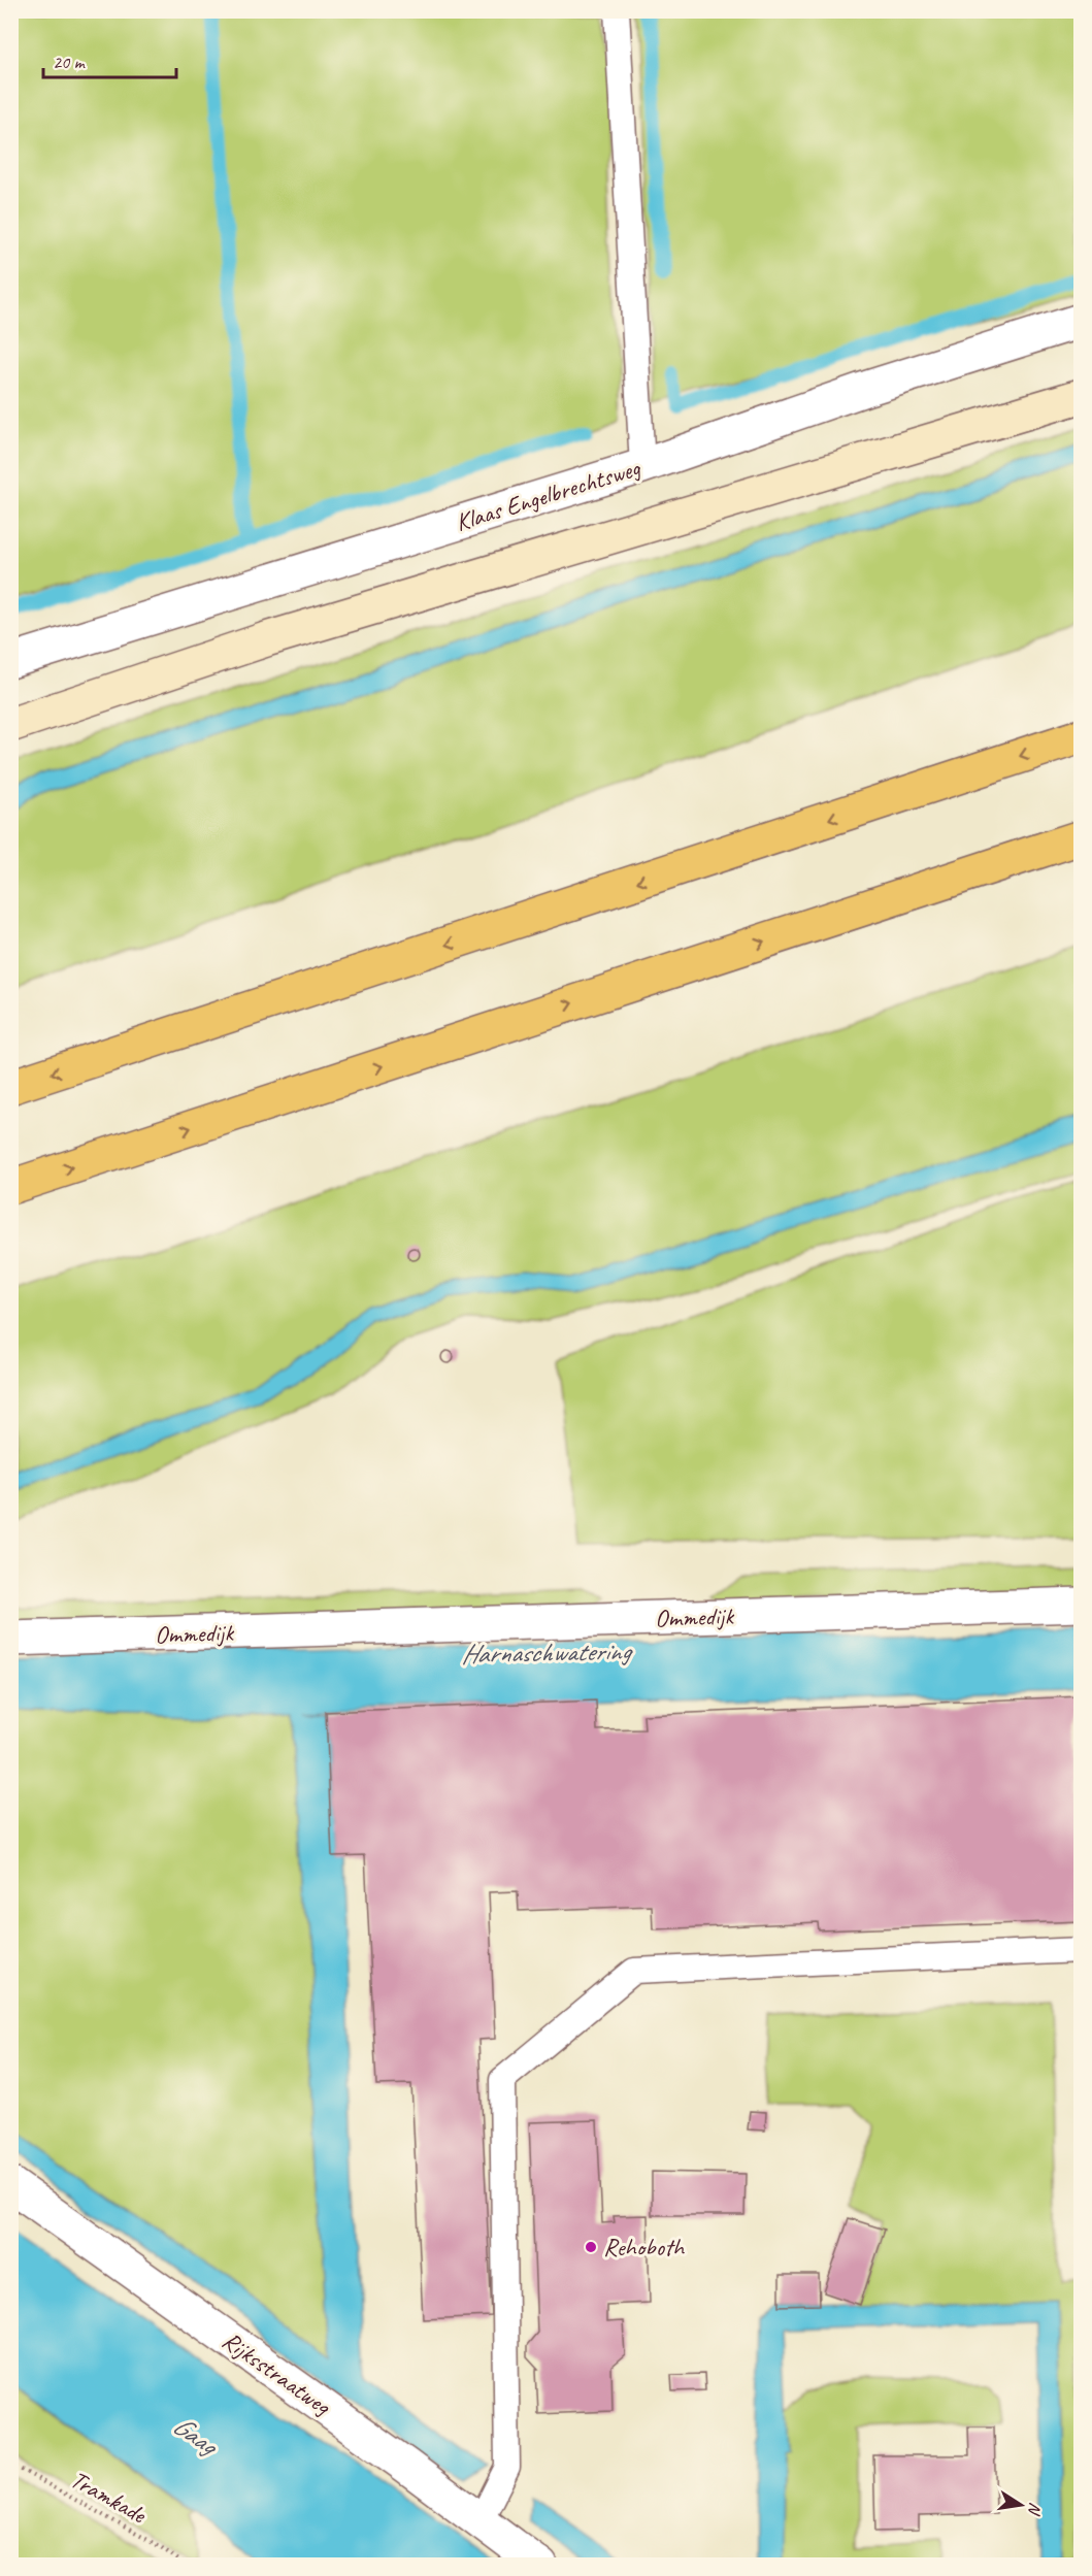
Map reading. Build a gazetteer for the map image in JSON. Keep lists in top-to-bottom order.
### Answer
{
  "streets": {
    "street": ["Klaas Engelbrechtsweg", "Ommedijk", "Rijksstraatweg"],
    "path": ["Tramkade"]
  },
  "water": ["Harnaschwatering", "Gaag"],
  "places": ["Rehoboth"],
  "scale_bar": "20 m",
  "north": "right"
}
